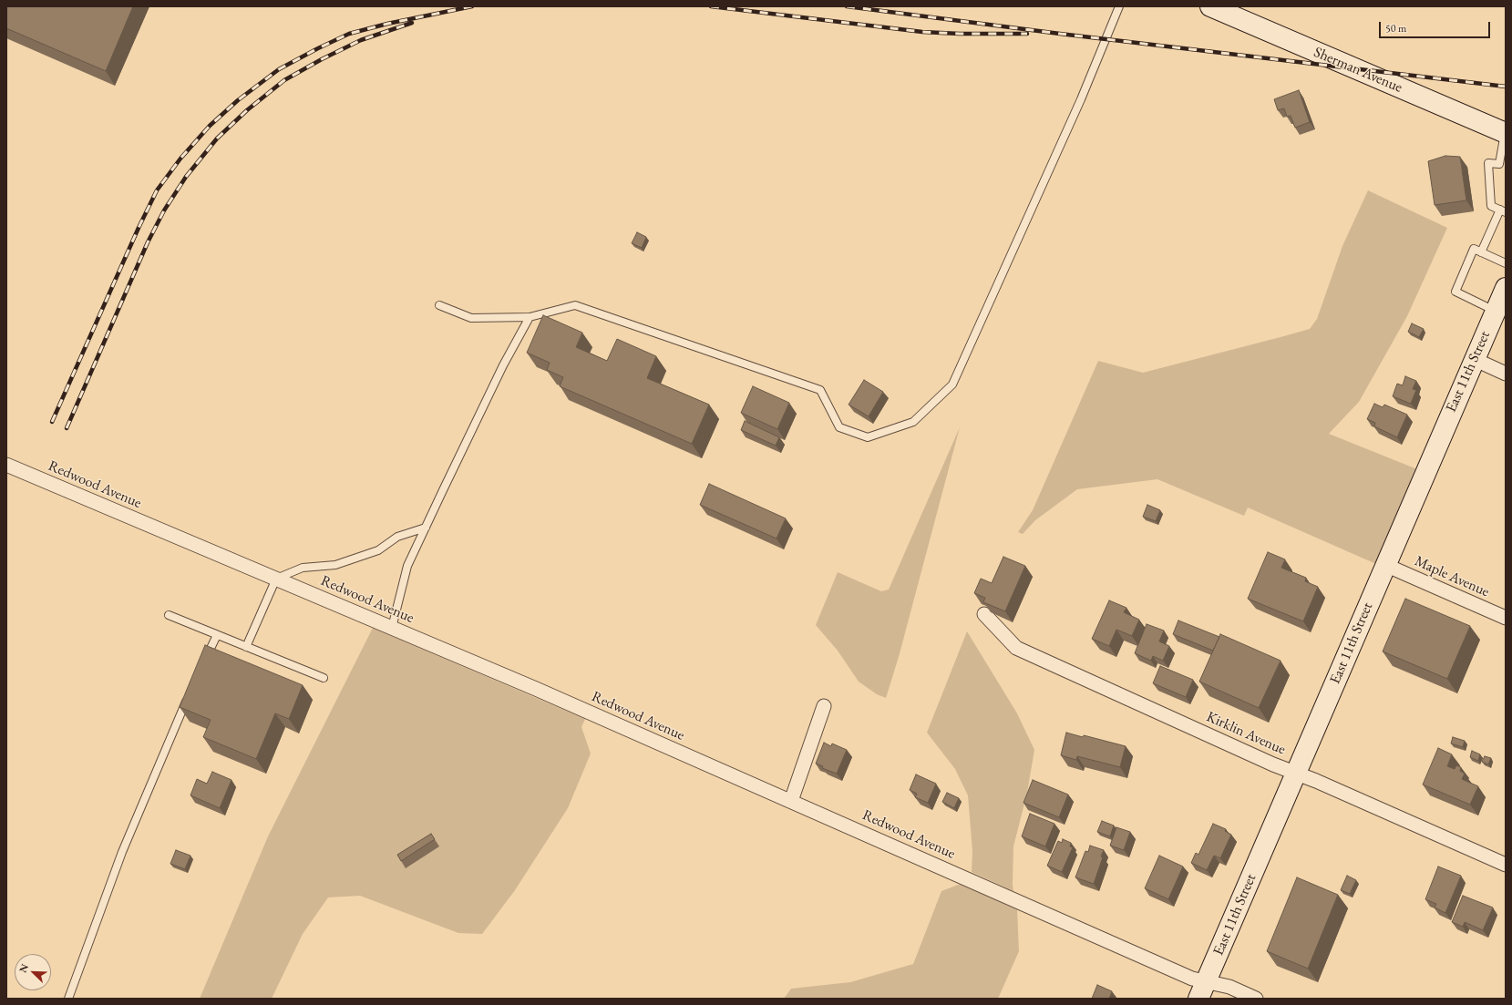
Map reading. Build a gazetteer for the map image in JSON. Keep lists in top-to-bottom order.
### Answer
{
  "streets": {
    "main road": ["Sherman Avenue", "East 11th Street"],
    "street": ["Redwood Avenue", "Maple Avenue", "Kirklin Avenue"]
  },
  "crossings": [
    ["East 11th Street", "Redwood Avenue"],
    ["East 11th Street", "Maple Avenue"],
    ["East 11th Street", "Kirklin Avenue"]
  ],
  "scale_bar": "50 m",
  "north": "top left"
}
